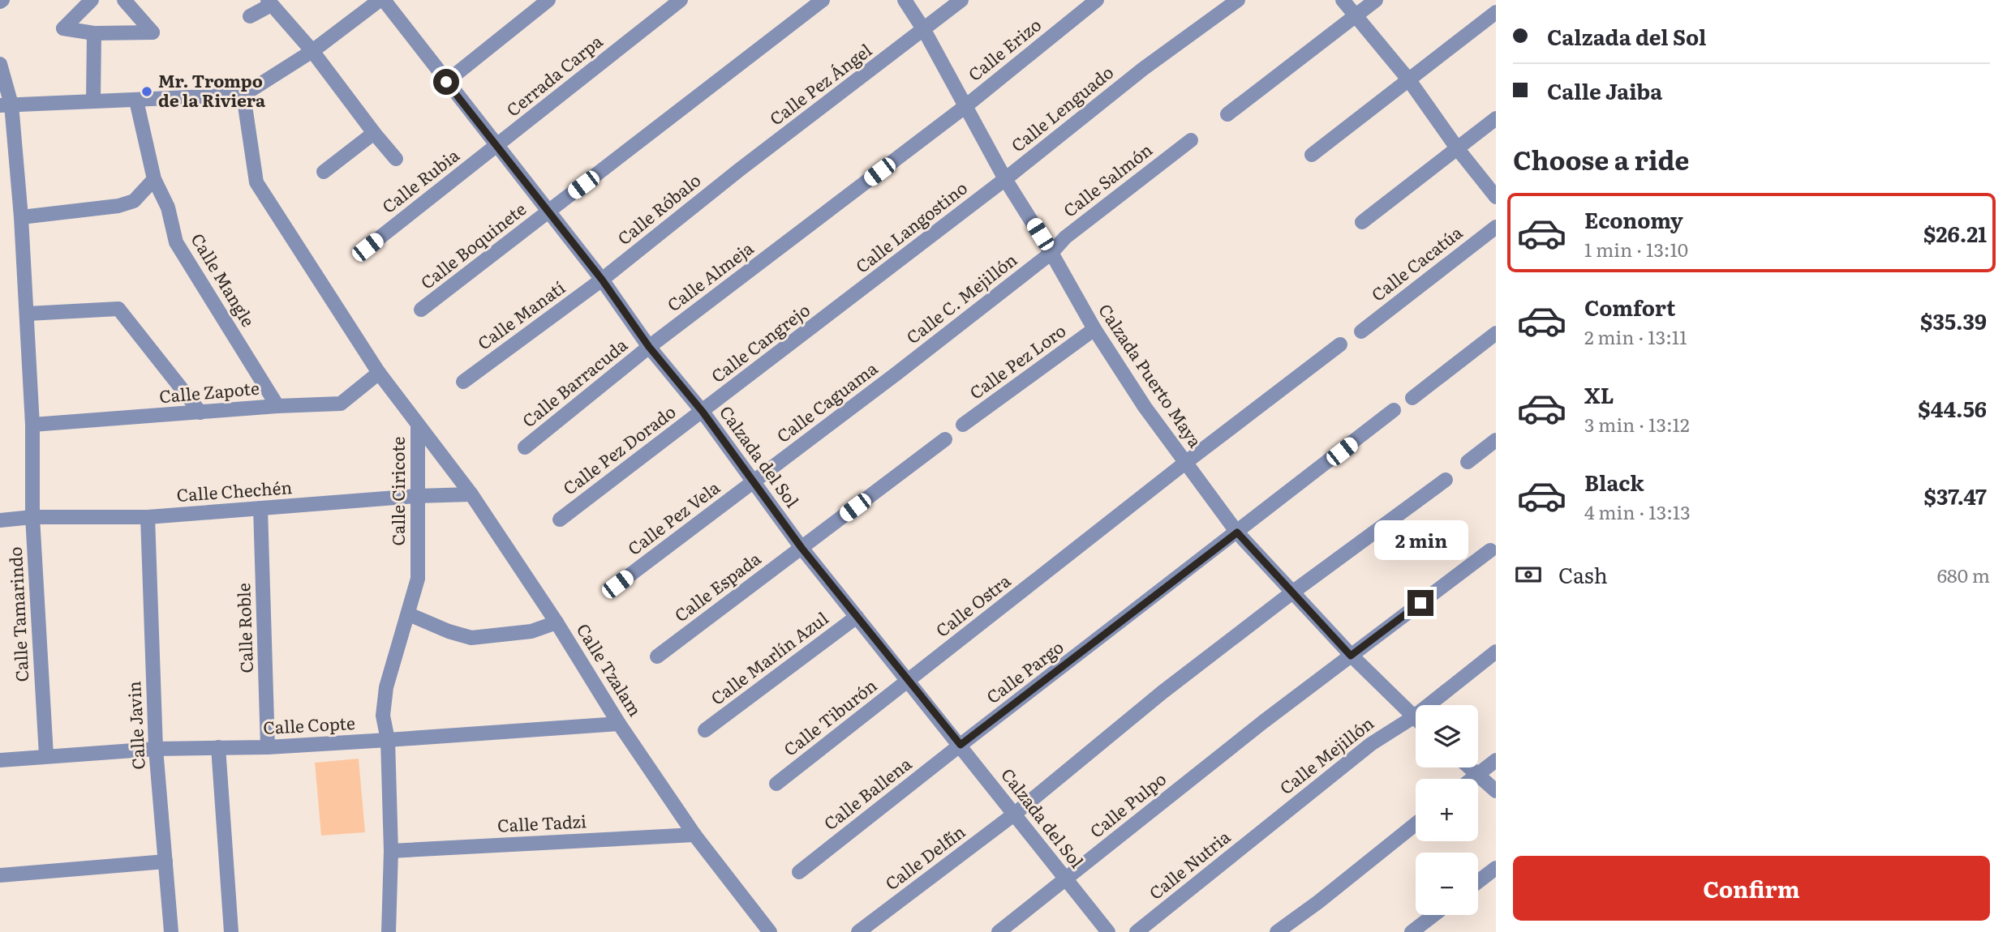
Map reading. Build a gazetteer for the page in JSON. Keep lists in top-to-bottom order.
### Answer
{
  "streets": {
    "street": [
      "Calle Erizo",
      "Cerrada Carpa",
      "Calle Pez Ángel",
      "Calle Lenguado",
      "Calle Salmón",
      "Calle Rubia",
      "Calle Róbalo",
      "Calle Langostino",
      "Calle Boquinete",
      "Calle Cacatúa",
      "Calle Almeja",
      "Calle Mangle",
      "Calle C. Mejillón",
      "Calle Manatí",
      "Calle Cangrejo",
      "Calle Pez Loro",
      "Calzada Puerto Maya",
      "Calle Barracuda",
      "Calle Zapote",
      "Calle Caguama",
      "Calle Pez Dorado",
      "Calzada del Sol",
      "Calle Ciricote",
      "Calle Chechén",
      "Calle Pez Vela",
      "Calle Espada",
      "Calle Ostra",
      "Calle Tamarindo",
      "Calle Roble",
      "Calle Marlín Azul",
      "Calle Tzalam",
      "Calle Pargo",
      "Calle Tiburón",
      "Calle Javin",
      "Calle Copte",
      "Calle Mejillón",
      "Calle Ballena",
      "Calle Pulpo",
      "Calle Tadzi",
      "Calle Delfín",
      "Calle Nutria"
    ]
  },
  "crossings": [
    ["Calle Erizo", "Calle Almeja"],
    ["Calle Erizo", "Calzada Puerto Maya"],
    ["Cerrada Carpa", "Calle Rubia"],
    ["Cerrada Carpa", "Calzada del Sol"],
    ["Calle Pez Ángel", "Calle Róbalo"],
    ["Calle Pez Ángel", "Calzada Puerto Maya"],
    ["Calle Lenguado", "Calle Langostino"],
    ["Calle Lenguado", "Calzada Puerto Maya"],
    ["Calle Salmón", "Calle C. Mejillón"],
    ["Calle Salmón", "Calzada Puerto Maya"],
    ["Calle Rubia", "Calzada del Sol"],
    ["Calle Róbalo", "Calle Manatí"],
    ["Calle Róbalo", "Calzada del Sol"],
    ["Calle Langostino", "Calle Cangrejo"],
    ["Calle Langostino", "Calzada Puerto Maya"],
    ["Calle Boquinete", "Calzada del Sol"],
    ["Calle Almeja", "Calle Barracuda"],
    ["Calle Almeja", "Calzada del Sol"],
    ["Calle Mangle", "Calle Zapote"],
    ["Calle C. Mejillón", "Calzada Puerto Maya"],
    ["Calle C. Mejillón", "Calle Caguama"],
    ["Calle Manatí", "Calzada del Sol"],
    ["Calle Cangrejo", "Calle Pez Dorado"],
    ["Calle Cangrejo", "Calzada del Sol"],
    ["Calle Pez Loro", "Calzada Puerto Maya"],
    ["Calzada Puerto Maya", "Calle Ostra"],
    ["Calzada Puerto Maya", "Calle Pargo"],
    ["Calzada Puerto Maya", "Calle Mejillón"],
    ["Calzada Puerto Maya", "Calle Pulpo"],
    ["Calzada Puerto Maya", "Calle Delfín"],
    ["Calle Barracuda", "Calzada del Sol"],
    ["Calle Zapote", "Calle Ciricote"],
    ["Calle Zapote", "Calle Tamarindo"],
    ["Calle Caguama", "Calzada del Sol"],
    ["Calle Caguama", "Calle Pez Vela"],
    ["Calle Pez Dorado", "Calzada del Sol"],
    ["Calzada del Sol", "Calle Pez Vela"],
    ["Calzada del Sol", "Calle Espada"],
    ["Calzada del Sol", "Calle Ostra"],
    ["Calzada del Sol", "Calle Marlín Azul"],
    ["Calzada del Sol", "Calle Pargo"],
    ["Calzada del Sol", "Calle Tiburón"],
    ["Calzada del Sol", "Calle Ballena"],
    ["Calzada del Sol", "Calle Pulpo"],
    ["Calzada del Sol", "Calle Delfín"],
    ["Calle Ciricote", "Calle Chechén"],
    ["Calle Ciricote", "Calle Tzalam"],
    ["Calle Ciricote", "Calle Copte"],
    ["Calle Ciricote", "Calle Tadzi"],
    ["Calle Chechén", "Calle Tamarindo"],
    ["Calle Chechén", "Calle Roble"],
    ["Calle Chechén", "Calle Tzalam"],
    ["Calle Chechén", "Calle Javin"],
    ["Calle Ostra", "Calle Tiburón"],
    ["Calle Tamarindo", "Calle Copte"],
    ["Calle Roble", "Calle Copte"],
    ["Calle Tzalam", "Calle Copte"],
    ["Calle Tzalam", "Calle Tadzi"],
    ["Calle Pargo", "Calle Ballena"],
    ["Calle Javin", "Calle Copte"],
    ["Calle Mejillón", "Calle Nutria"]
  ],
  "places": ["Mr. Trompo de la Riviera"],
  "page": {
    "banner": ["Calzada del Sol", "Calle Jaiba"],
    "heading": "Choose a ride",
    "list": [
      {
        "name": "Economy",
        "note": "1 min · 13:10",
        "value": "$26.21"
      },
      {
        "name": "Comfort",
        "note": "2 min · 13:11",
        "value": "$35.39"
      },
      {
        "name": "XL",
        "note": "3 min · 13:12",
        "value": "$44.56"
      },
      {
        "name": "Black",
        "note": "4 min · 13:13",
        "value": "$37.47"
      }
    ],
    "bubble": "2 min",
    "pay": ["Cash", "680 m"],
    "map_buttons": ["+", "−"],
    "buttons": "Confirm"
  }
}
